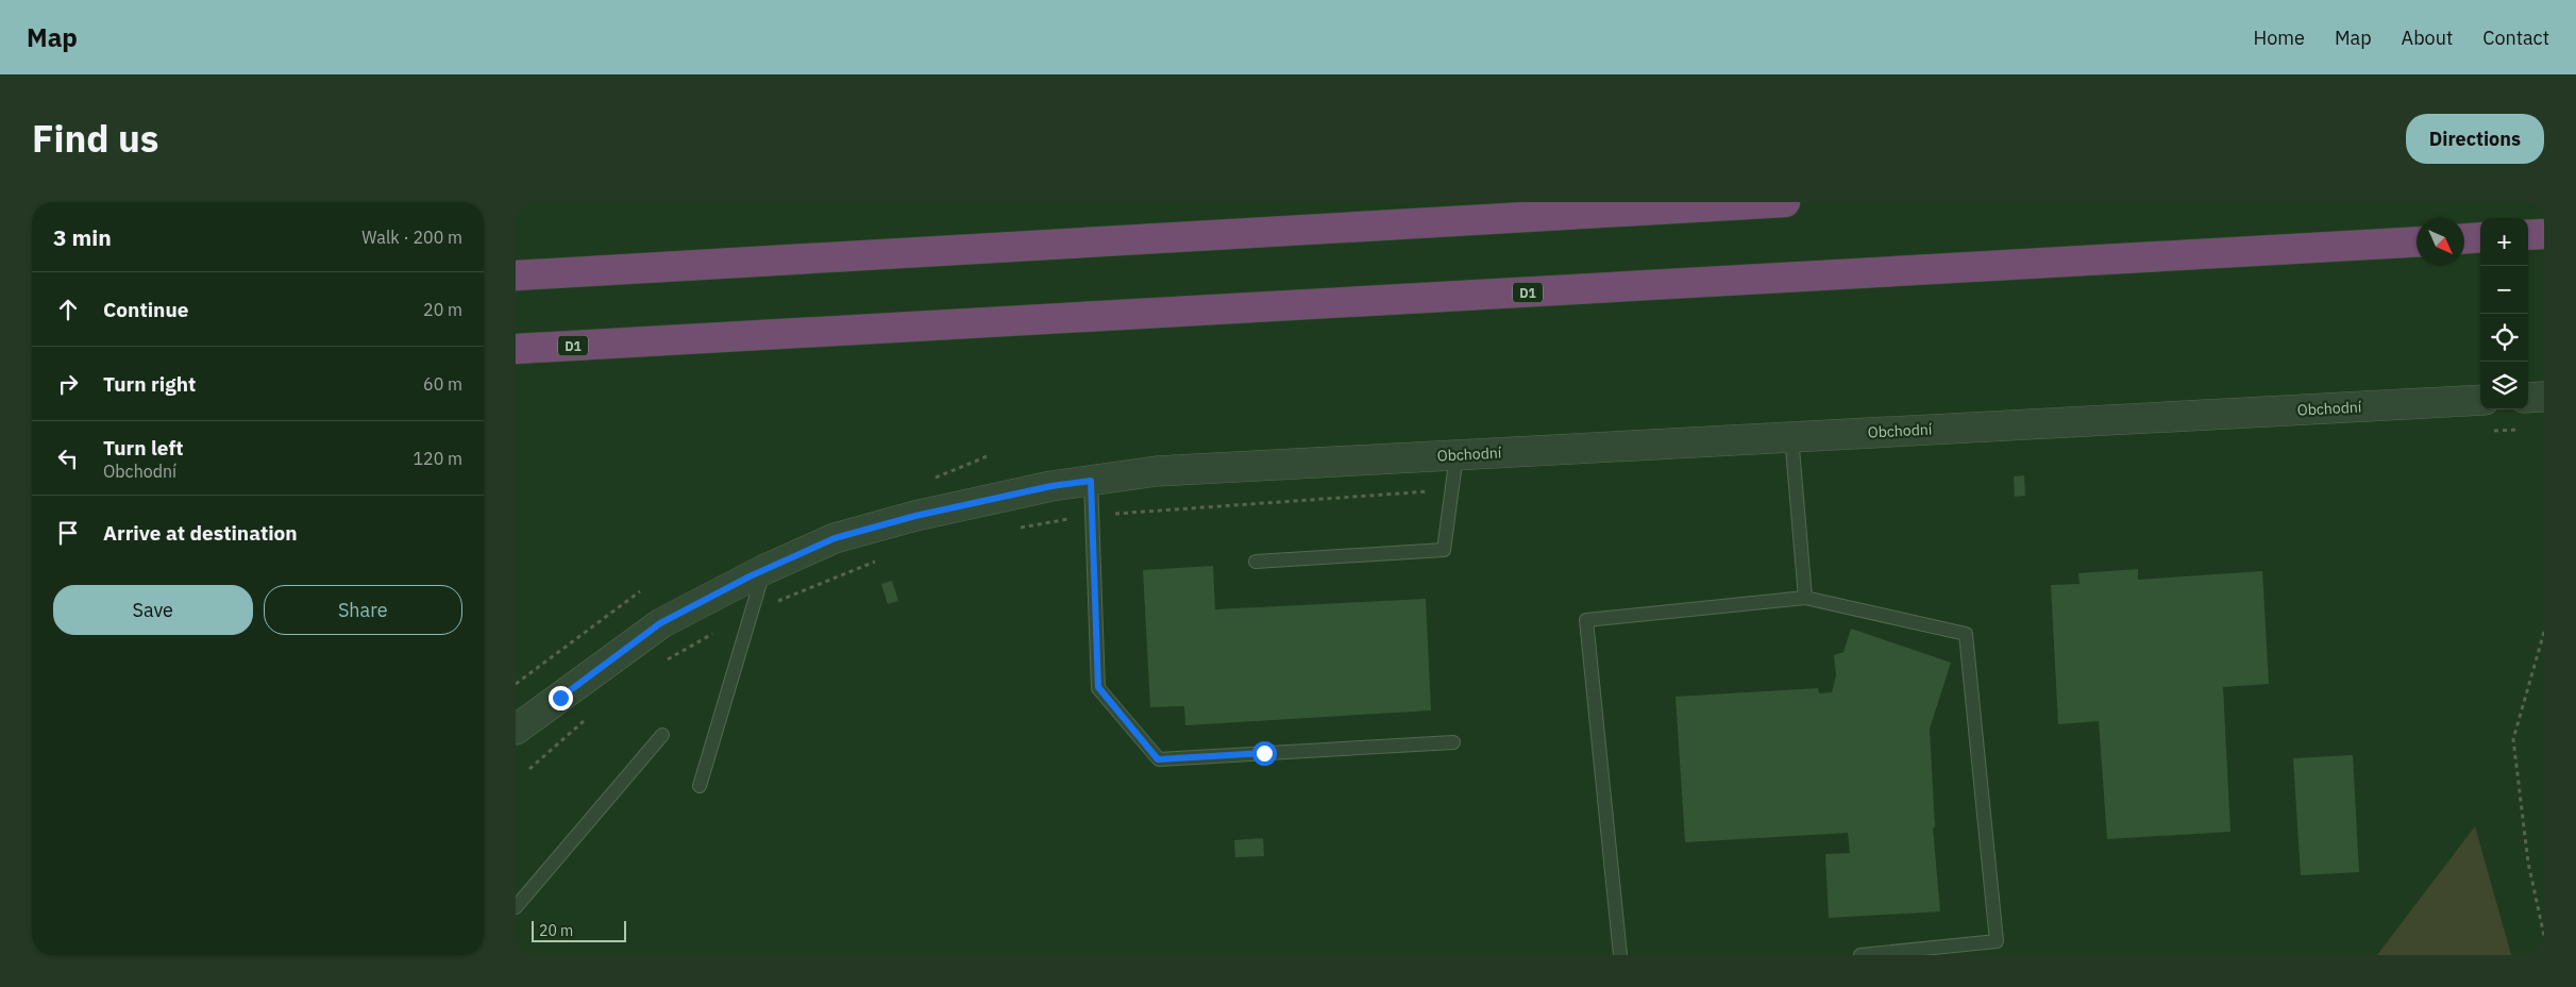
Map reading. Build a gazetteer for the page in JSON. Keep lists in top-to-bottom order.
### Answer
{
  "streets": {
    "highway": ["D1"],
    "street": ["Obchodní"]
  },
  "scale_bar": "20 m",
  "north": "bottom right",
  "page": {
    "header": "Map",
    "nav": [
      "Home",
      "Map",
      "About",
      "Contact"
    ],
    "title": "Find us",
    "buttons": [
      "Directions",
      ["Save", "Share"]
    ],
    "heading": ["3 min", "Walk · 200 m"],
    "map_buttons": ["+", "−"],
    "list": [
      ["Continue", "20 m"],
      ["Turn right", "60 m"],
      ["Turn left", "Obchodní", "120 m"],
      "Arrive at destination"
    ],
    "scale": "20 m"
  }
}
